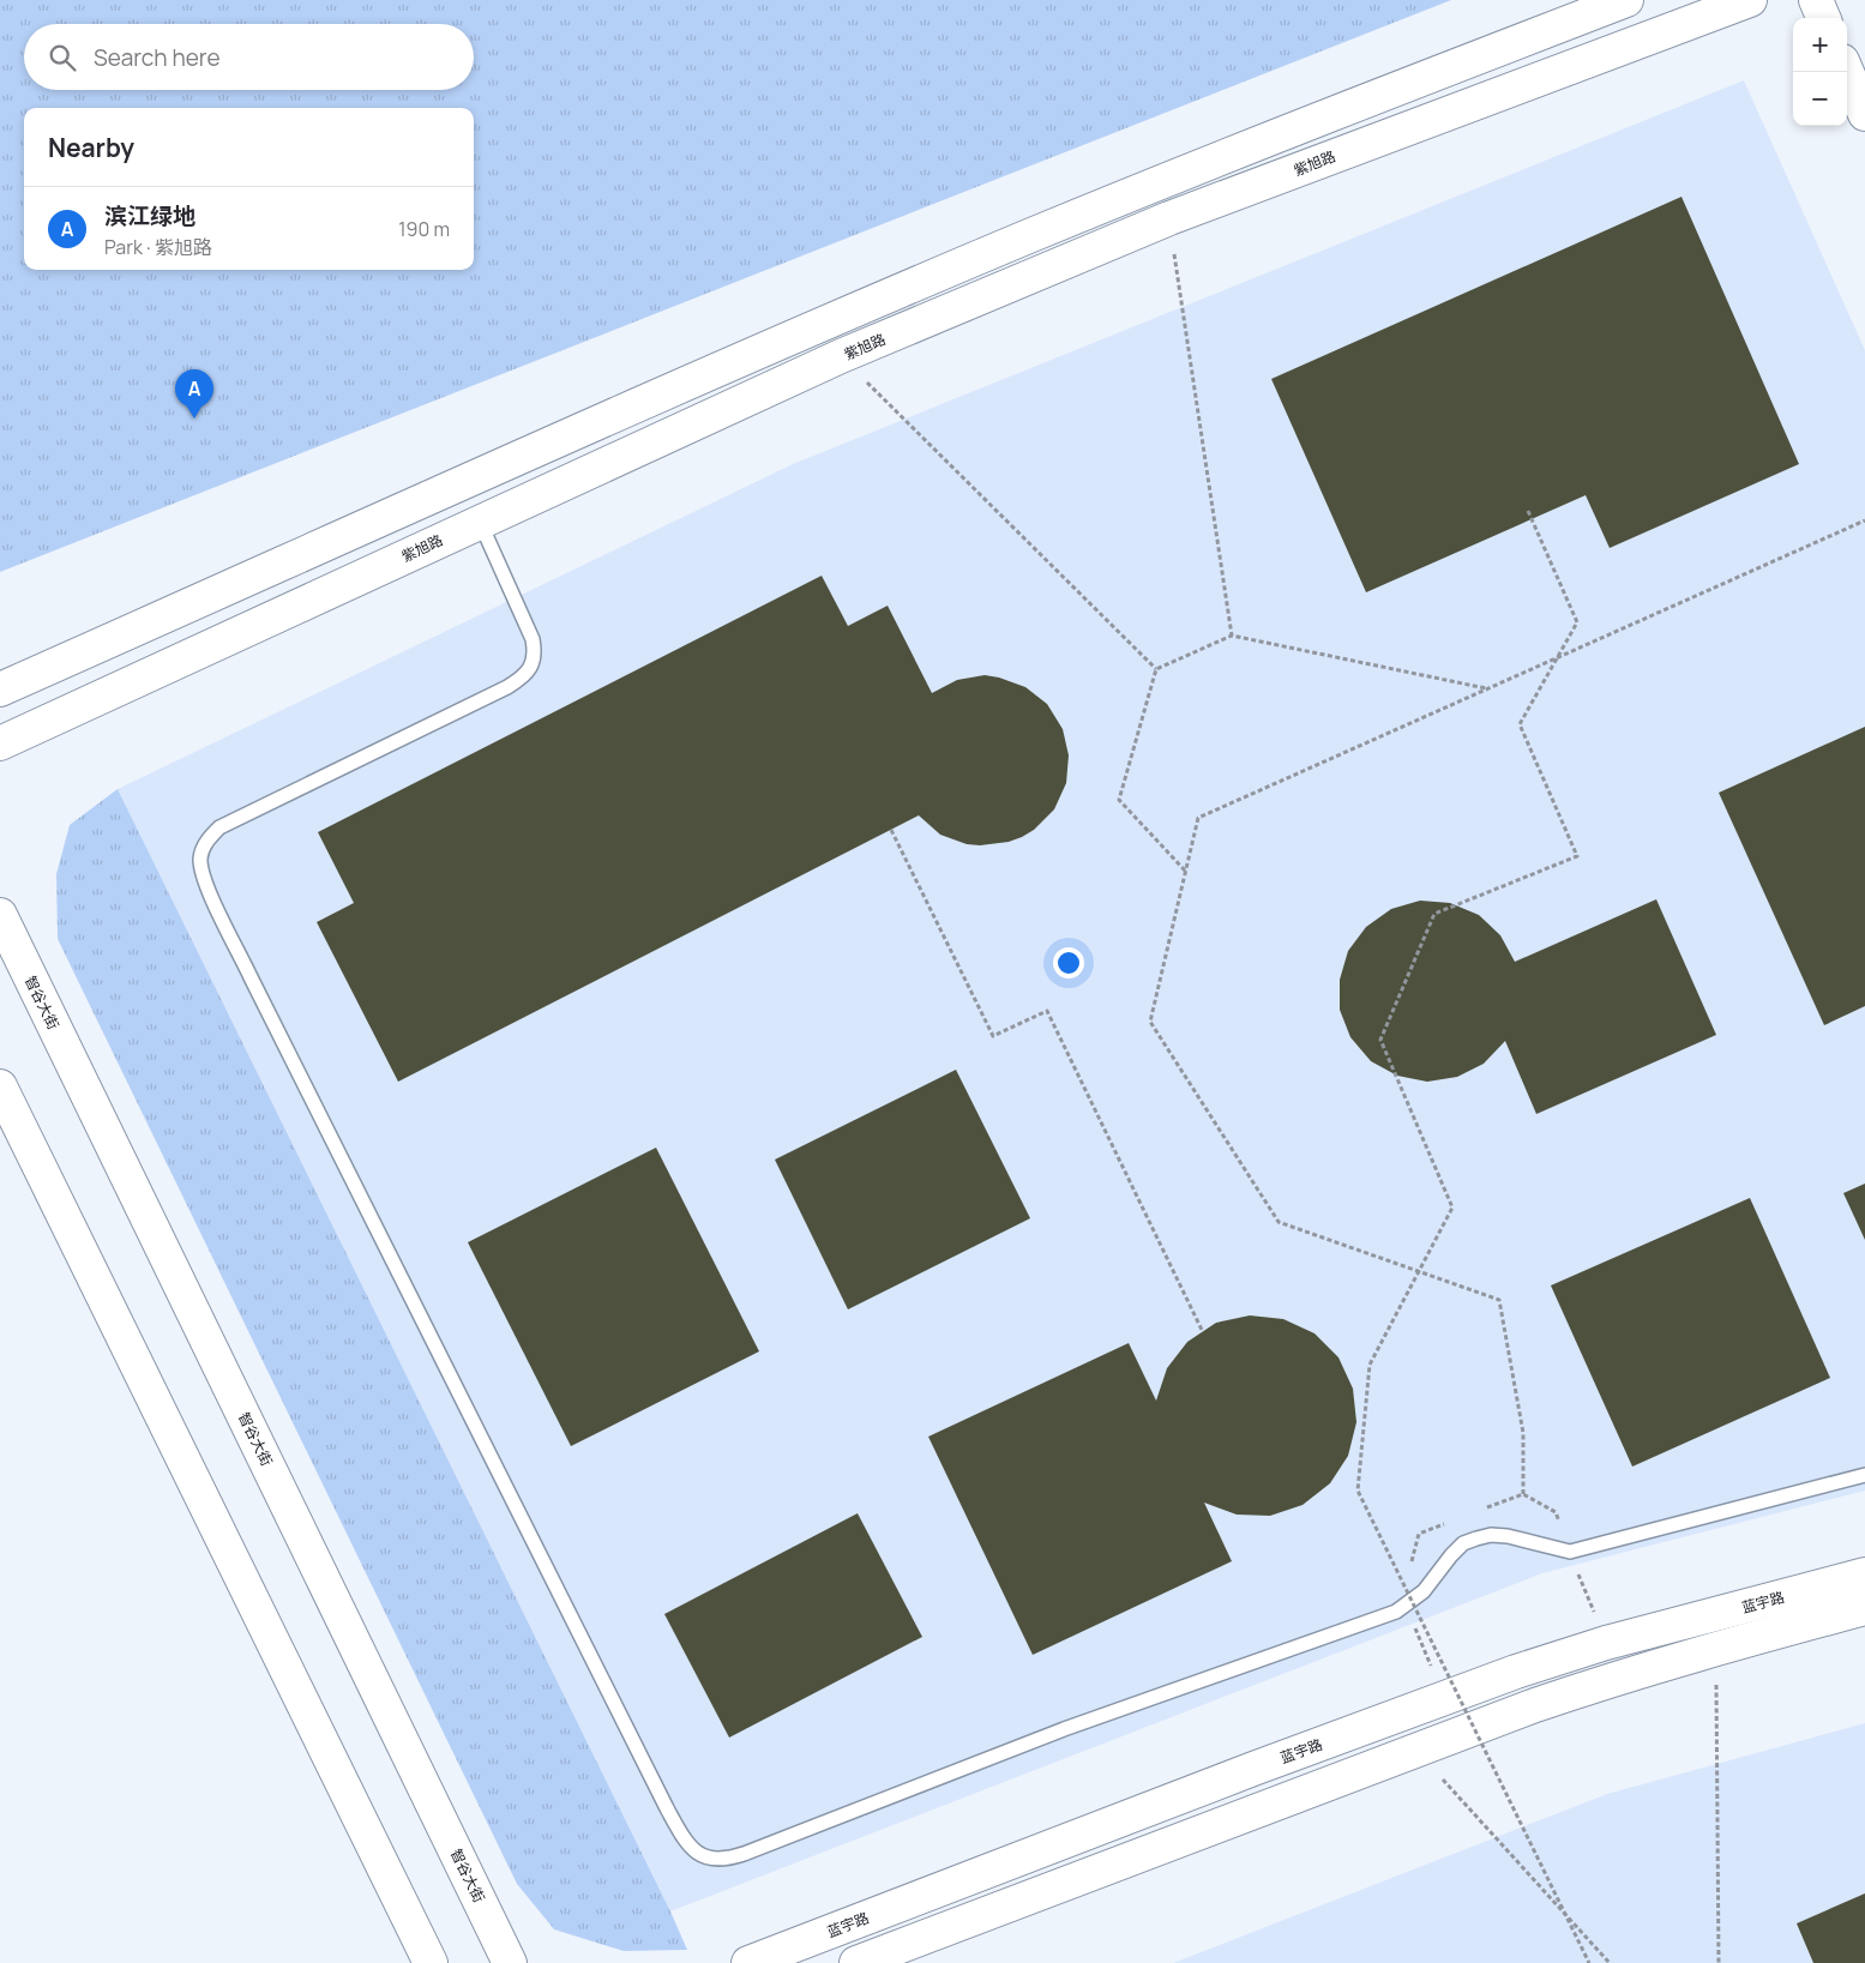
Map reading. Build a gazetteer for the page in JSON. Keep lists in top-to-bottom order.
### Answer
{
  "streets": {
    "main road": ["紫旭路", "智谷大街", "蓝宇路"]
  },
  "page": {
    "map_buttons": ["+", "−"],
    "search": "Search here",
    "heading": "Nearby",
    "list": [
      {
        "mark": "A",
        "name": "滨江绿地",
        "note": "Park · 紫旭路",
        "value": "190 m"
      }
    ],
    "pins": "A"
  }
}
